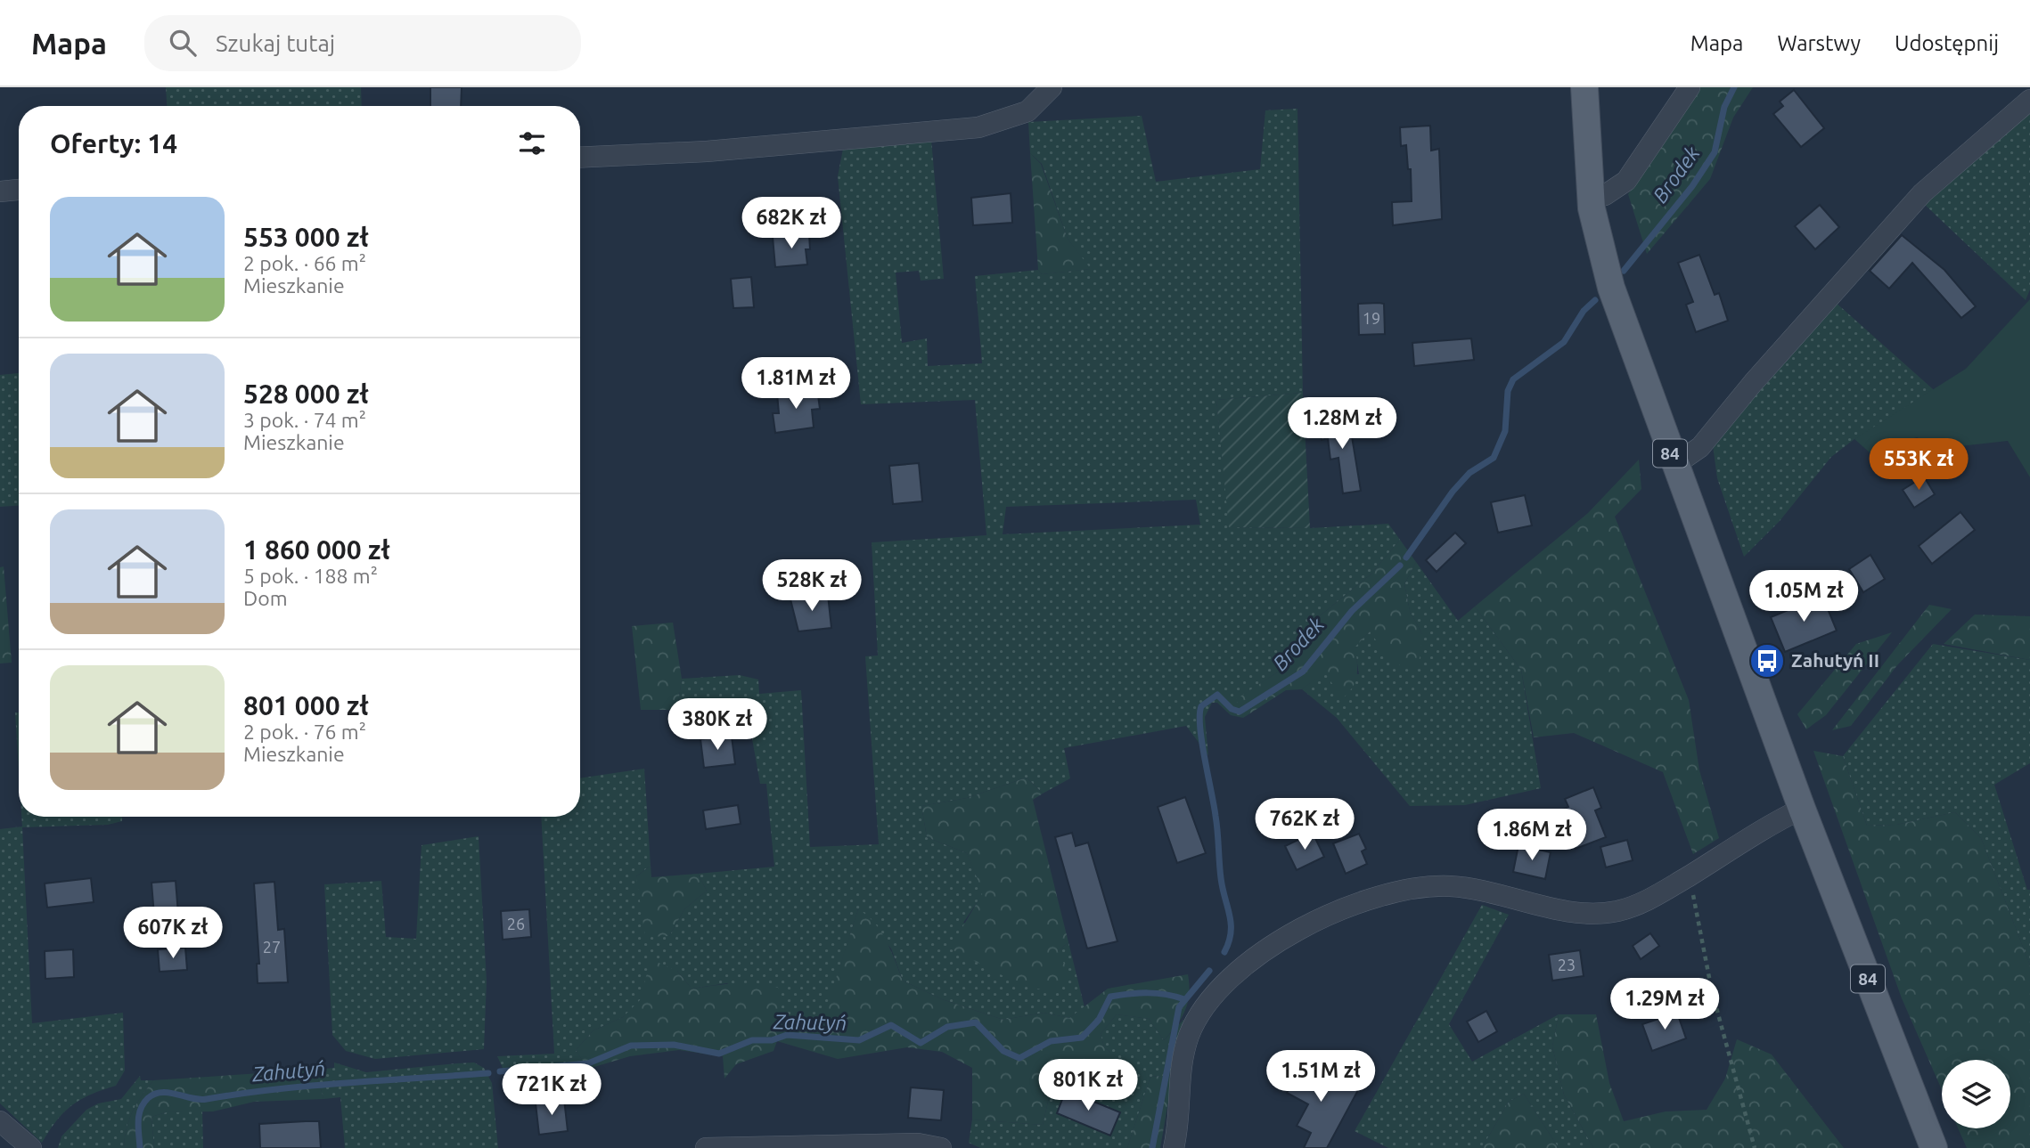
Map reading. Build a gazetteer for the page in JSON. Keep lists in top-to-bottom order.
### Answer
{
  "streets": {
    "main road": ["84"]
  },
  "water": ["Brodek", "Zahutyń"],
  "places": {
    "bus stop": ["Zahutyń II"]
  },
  "house_numbers": [
    "19",
    "26",
    "27",
    "23"
  ],
  "page": {
    "header": "Mapa",
    "search": "Szukaj tutaj",
    "nav": ["Mapa", "Warstwy", "Udostępnij"],
    "heading": "Oferty: 14",
    "list": [
      {
        "name": "553 000 zł",
        "note": "2 pok. · 66 m² · Mieszkanie"
      },
      {
        "name": "528 000 zł",
        "note": "3 pok. · 74 m² · Mieszkanie"
      },
      {
        "name": "1 860 000 zł",
        "note": "5 pok. · 188 m² · Dom"
      },
      {
        "name": "801 000 zł",
        "note": "2 pok. · 76 m² · Mieszkanie"
      }
    ],
    "price": [
      "682K zł",
      "1.81M zł",
      "1.28M zł",
      "553K zł",
      "528K zł",
      "1.05M zł",
      "380K zł",
      "762K zł",
      "1.86M zł",
      "607K zł",
      "1.29M zł",
      "1.51M zł",
      "801K zł",
      "721K zł"
    ]
  }
}
